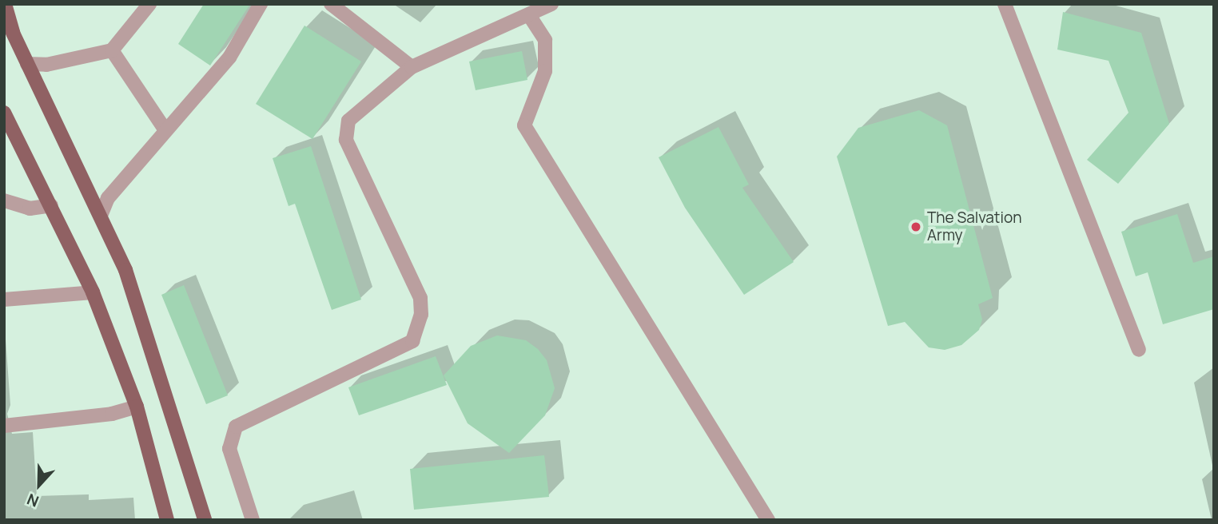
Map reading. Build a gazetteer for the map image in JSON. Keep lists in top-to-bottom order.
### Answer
{
  "places": ["The Salvation Army"],
  "north": "bottom"
}
